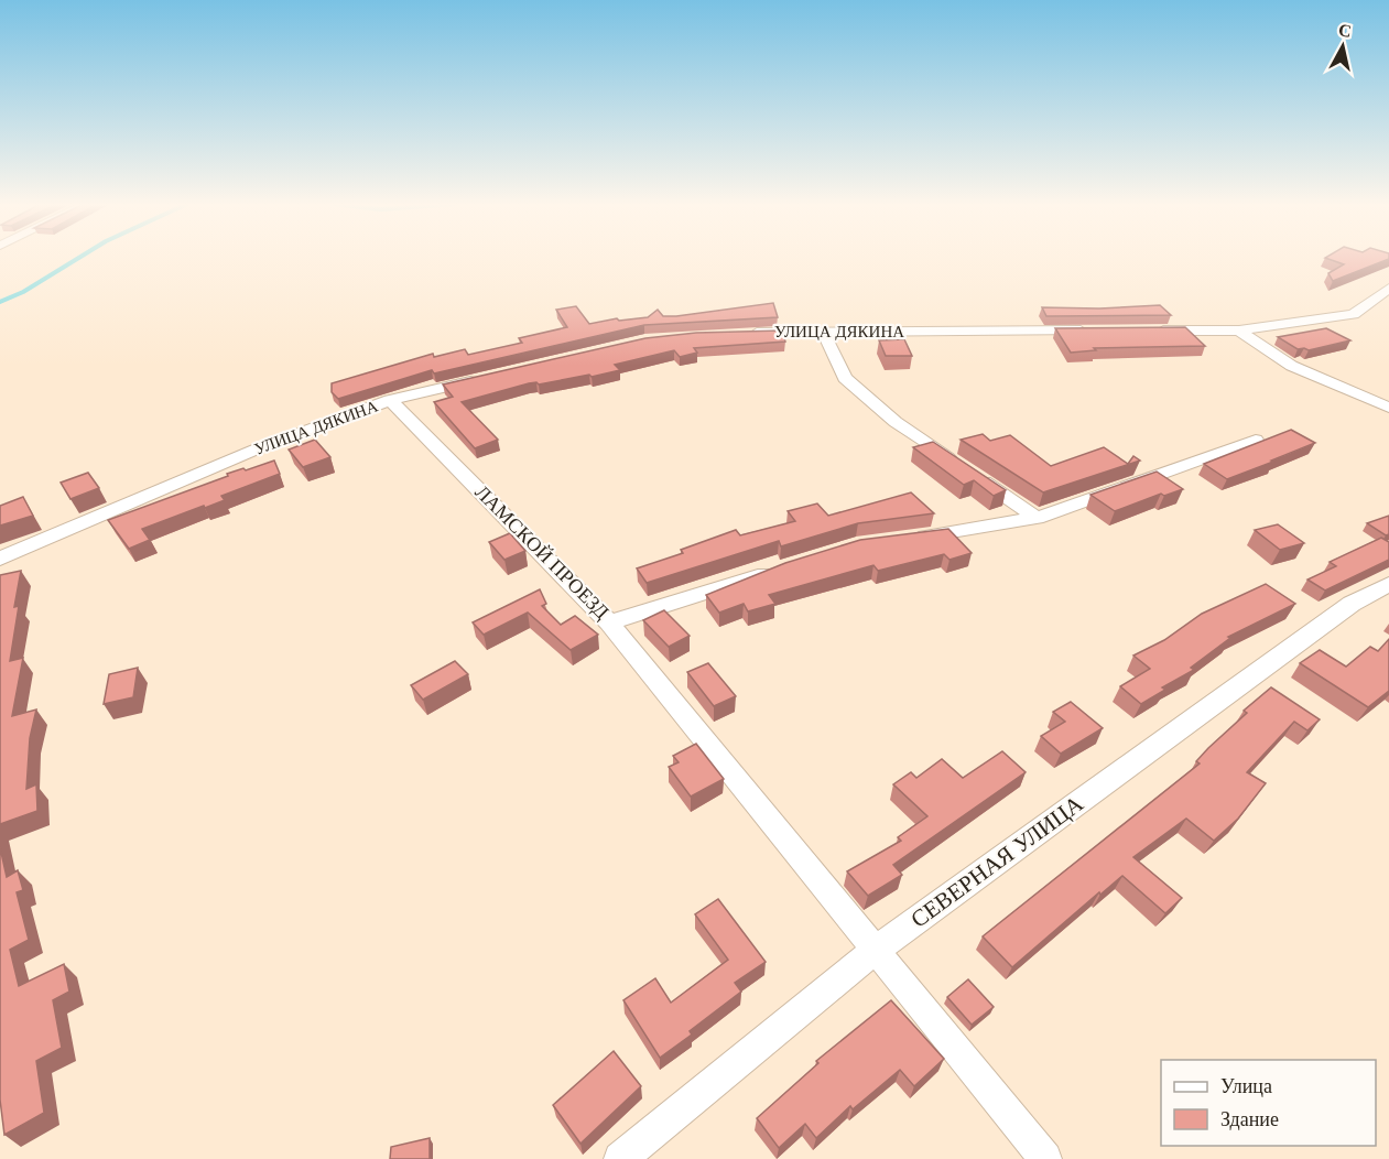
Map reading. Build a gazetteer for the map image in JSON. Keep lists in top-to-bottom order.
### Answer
{
  "streets": {
    "street": ["УЛИЦА ДЯКИНА", "ЛАМСКОЙ ПРОЕЗД", "СЕВЕРНАЯ УЛИЦА"]
  },
  "crossings": [
    ["УЛИЦА ДЯКИНА", "ЛАМСКОЙ ПРОЕЗД"]
  ],
  "legend": ["Улица", "Здание"],
  "north": "top"
}
